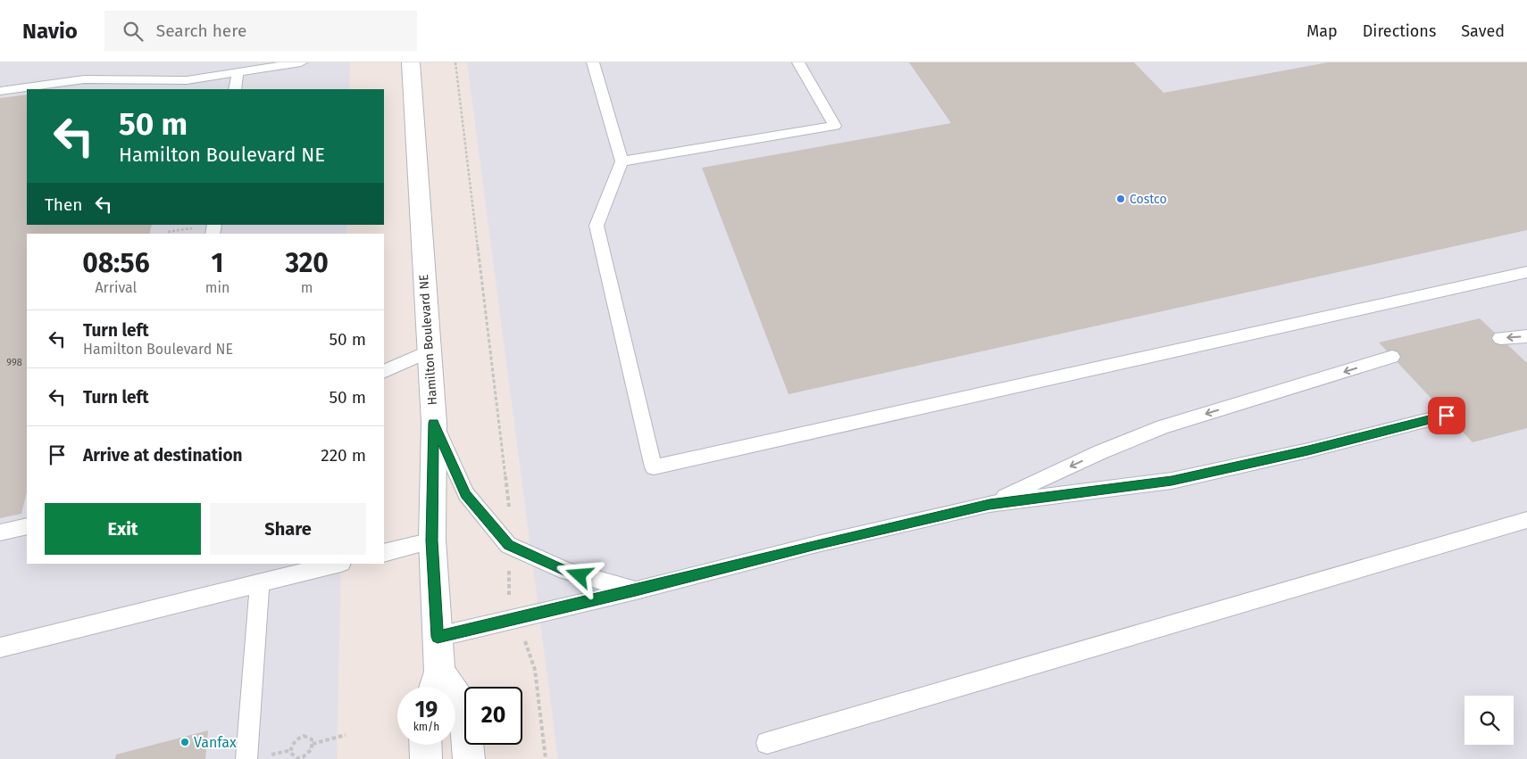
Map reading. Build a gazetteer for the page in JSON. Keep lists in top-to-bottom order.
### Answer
{
  "streets": {
    "street": ["Hamilton Boulevard NE"]
  },
  "places": ["Costco", "Vanfax"],
  "house_numbers": ["998"],
  "page": {
    "header": "Navio",
    "search": "Search here",
    "nav": ["Map", "Directions", "Saved"],
    "turn": ["50 m", "Hamilton Boulevard NE"],
    "then": "Then",
    "eta": [
      "08:56",
      "Arrival",
      "1",
      "min",
      "320",
      "m"
    ],
    "list": [
      {
        "name": "Turn left",
        "note": "Hamilton Boulevard NE",
        "value": "50 m"
      },
      {
        "name": "Turn left",
        "value": "50 m"
      },
      {
        "name": "Arrive at destination",
        "value": "220 m"
      }
    ],
    "buttons": ["Exit", "Share"],
    "speed": "19 km/h",
    "limit": "20"
  }
}
